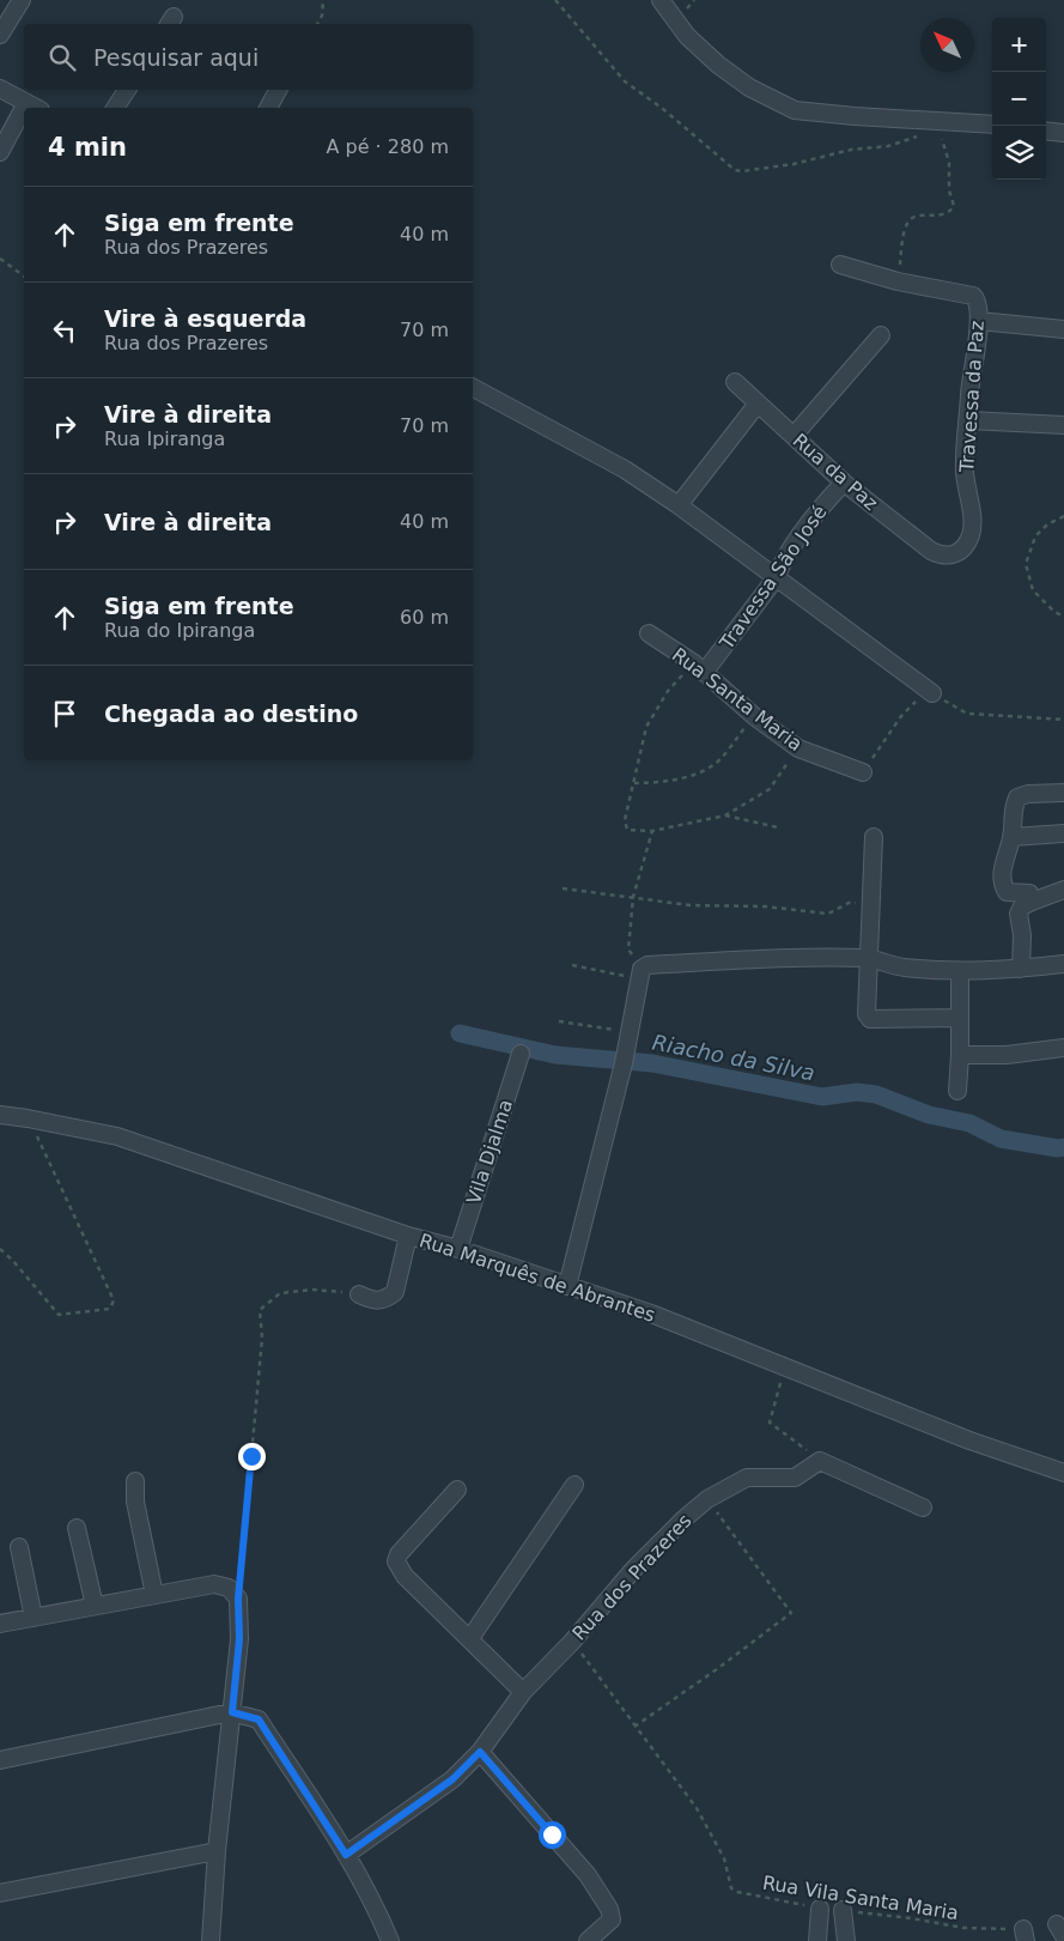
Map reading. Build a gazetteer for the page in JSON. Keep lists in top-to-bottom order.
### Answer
{
  "streets": {
    "street": [
      "Travessa da Paz",
      "Rua da Paz",
      "Travessa São José",
      "Rua Santa Maria",
      "Vila Djalma",
      "Rua Marquês de Abrantes",
      "Rua dos Prazeres"
    ],
    "path": ["Rua Vila Santa Maria"]
  },
  "crossings": [
    ["Travessa da Paz", "Rua da Paz"],
    ["Rua da Paz", "Travessa São José"],
    ["Travessa São José", "Rua Santa Maria"],
    ["Vila Djalma", "Rua Marquês de Abrantes"],
    ["Rua dos Prazeres", "Rua Vila Santa Maria"]
  ],
  "water": ["Riacho da Silva"],
  "north": "top left",
  "page": {
    "map_buttons": ["+", "−"],
    "search": "Pesquisar aqui",
    "heading": ["4 min", "A pé · 280 m"],
    "list": [
      ["Siga em frente", "Rua dos Prazeres", "40 m"],
      ["Vire à esquerda", "Rua dos Prazeres", "70 m"],
      ["Vire à direita", "Rua Ipiranga", "70 m"],
      ["Vire à direita", "40 m"],
      ["Siga em frente", "Rua do Ipiranga", "60 m"],
      "Chegada ao destino"
    ]
  }
}
